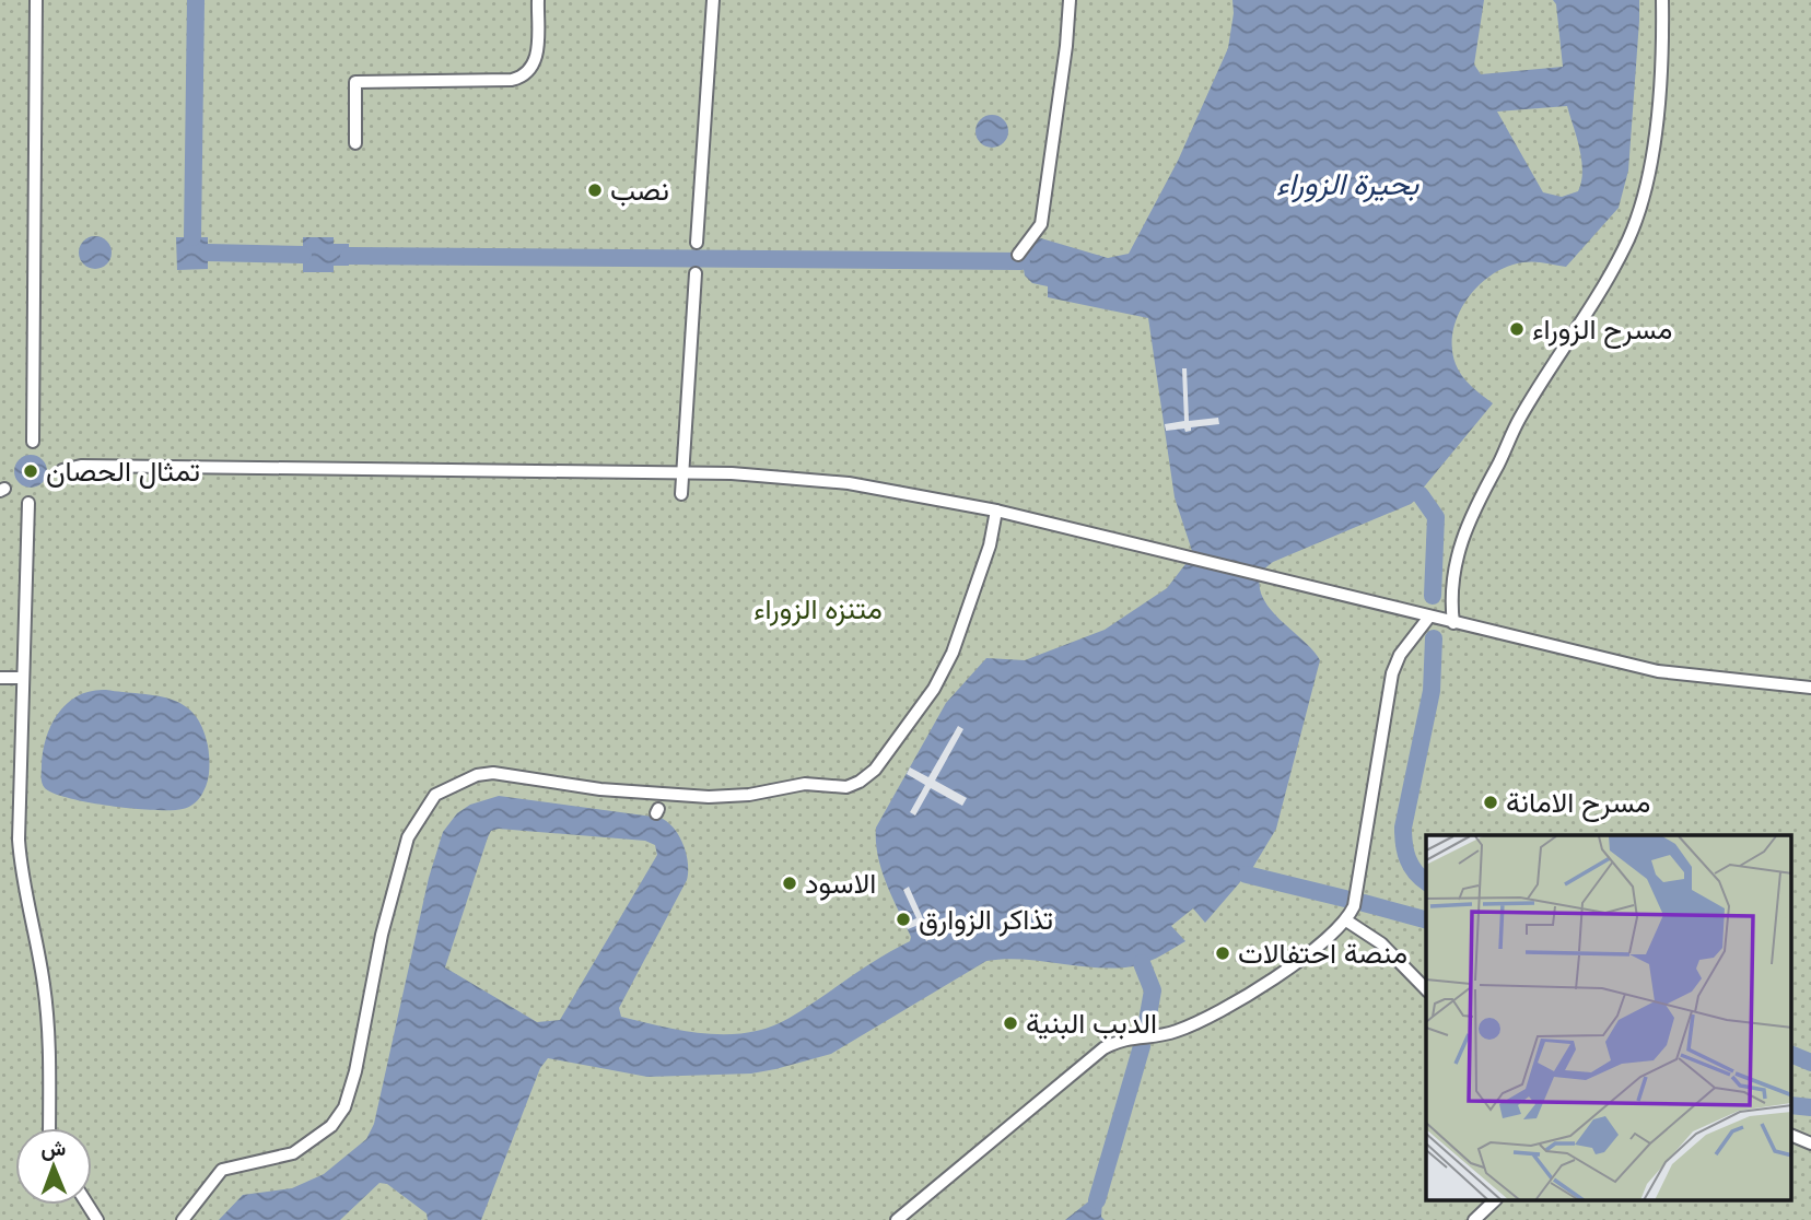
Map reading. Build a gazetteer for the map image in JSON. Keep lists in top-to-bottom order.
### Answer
{
  "water": ["بحيرة الزوراء"],
  "parks": ["متنزه الزوراء"],
  "places": [
    "نصب",
    "مسرح الزوراء",
    "تمثال الحصان",
    "مسرح الامانة",
    "الاسود",
    "تذاكر الزوارق",
    "منصة احتفالات",
    "الدبب البنية"
  ],
  "north": "top"
}
